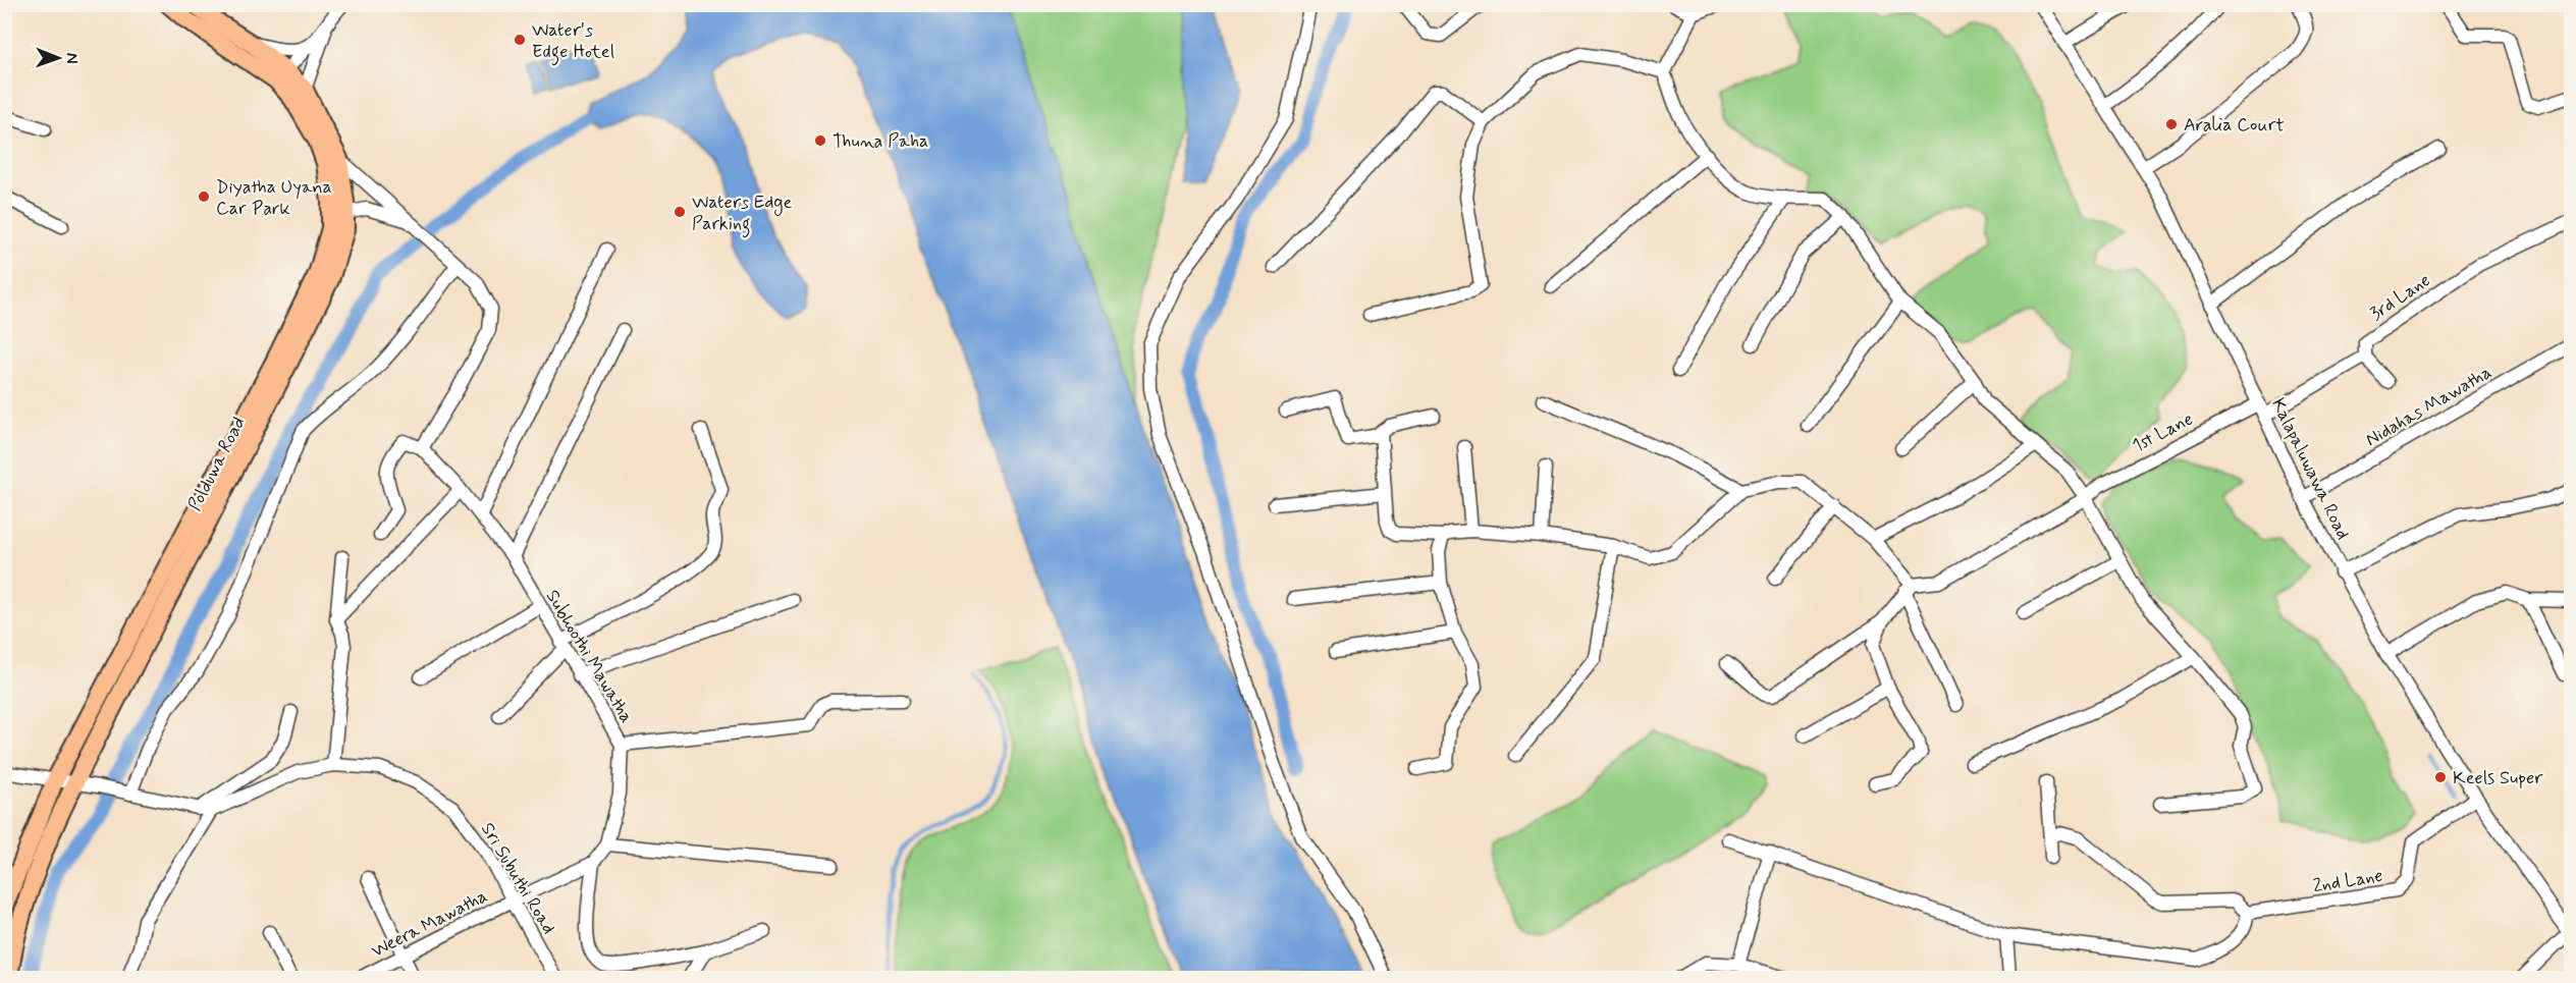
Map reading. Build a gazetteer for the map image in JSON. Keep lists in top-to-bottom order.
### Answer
{
  "streets": {
    "main road": ["Polduwa Road"],
    "street": [
      "3rd Lane",
      "Nidahas Mawatha",
      "1st Lane",
      "Kalapaluwawa Road",
      "Subhoothi Mawatha",
      "Sri Subuthi Road",
      "2nd Lane",
      "Weera Mawatha"
    ]
  },
  "crossings": [
    ["Nidahas Mawatha", "Kalapaluwawa Road"],
    ["1st Lane", "Kalapaluwawa Road"],
    ["Kalapaluwawa Road", "2nd Lane"],
    ["Subhoothi Mawatha", "Sri Subuthi Road"],
    ["Subhoothi Mawatha", "Weera Mawatha"],
    ["Sri Subuthi Road", "Weera Mawatha"]
  ],
  "places": [
    "Water's Edge Hotel",
    "Aralia Court",
    "Thuna Paha",
    "Diyatha Uyana Car Park",
    "Waters Edge Parking",
    "Keels Super"
  ],
  "north": "right"
}
